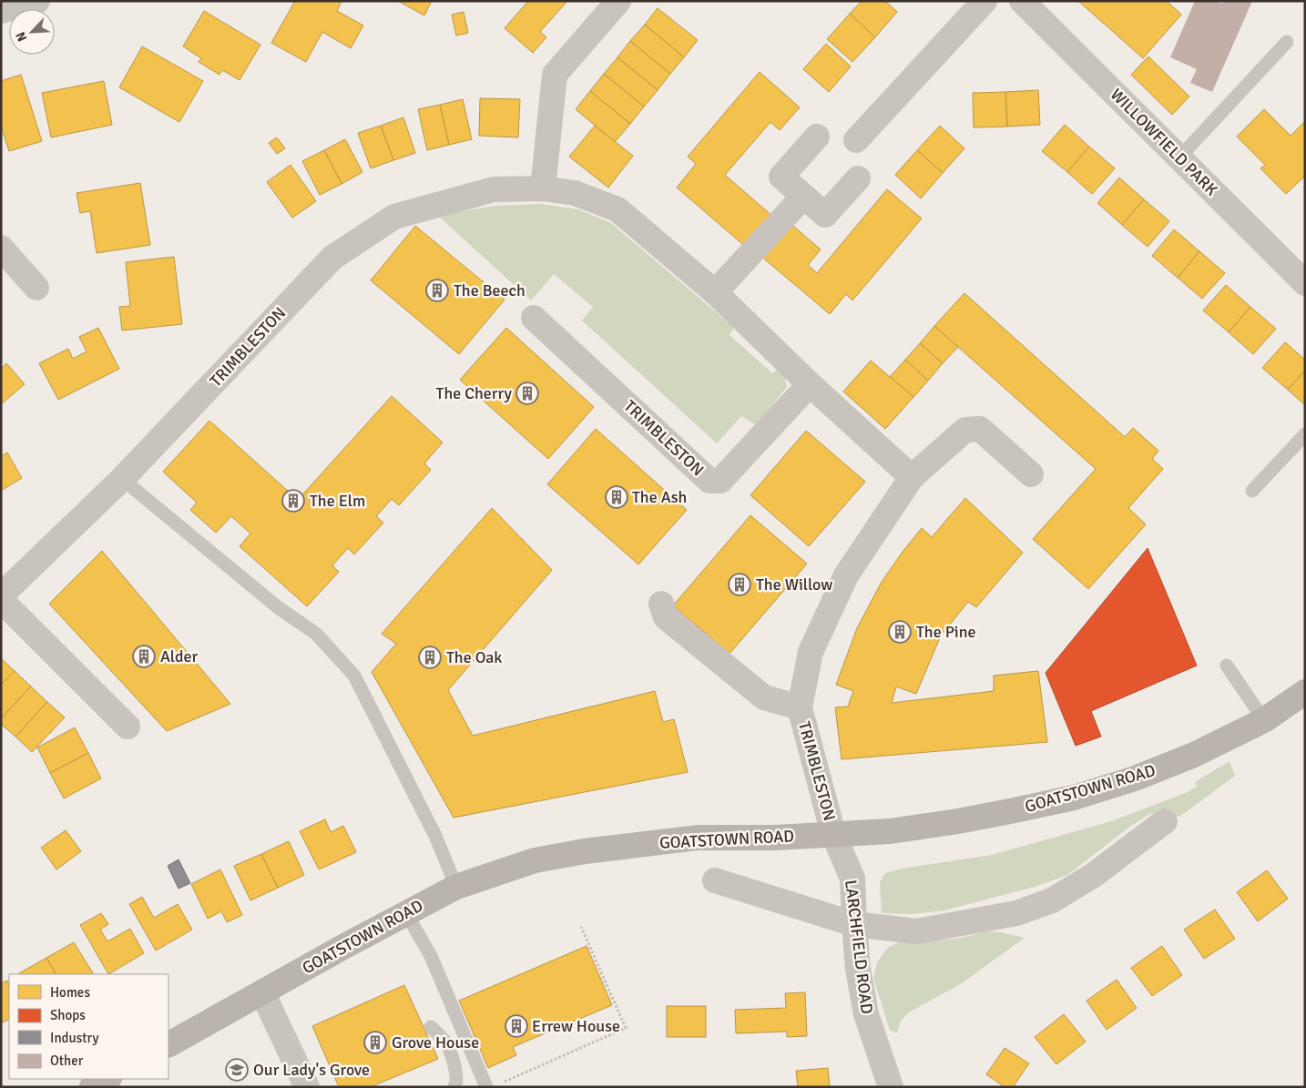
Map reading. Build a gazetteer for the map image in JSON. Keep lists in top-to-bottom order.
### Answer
{
  "streets": {
    "main road": ["GOATSTOWN ROAD"],
    "street": ["WILLOWFIELD PARK", "TRIMBLESTON", "LARCHFIELD ROAD"]
  },
  "crossings": [
    ["TRIMBLESTON", "GOATSTOWN ROAD"],
    ["TRIMBLESTON", "LARCHFIELD ROAD"],
    ["GOATSTOWN ROAD", "LARCHFIELD ROAD"]
  ],
  "places": {
    "building": [
      "The Beech",
      "The Cherry",
      "The Ash",
      "The Elm",
      "The Willow",
      "The Pine",
      "Alder",
      "The Oak",
      "Errew House",
      "Grove House"
    ],
    "school or university": ["Our Lady's Grove"]
  },
  "legend": [
    "Homes",
    "Shops",
    "Industry",
    "Other"
  ],
  "north": "bottom left"
}
